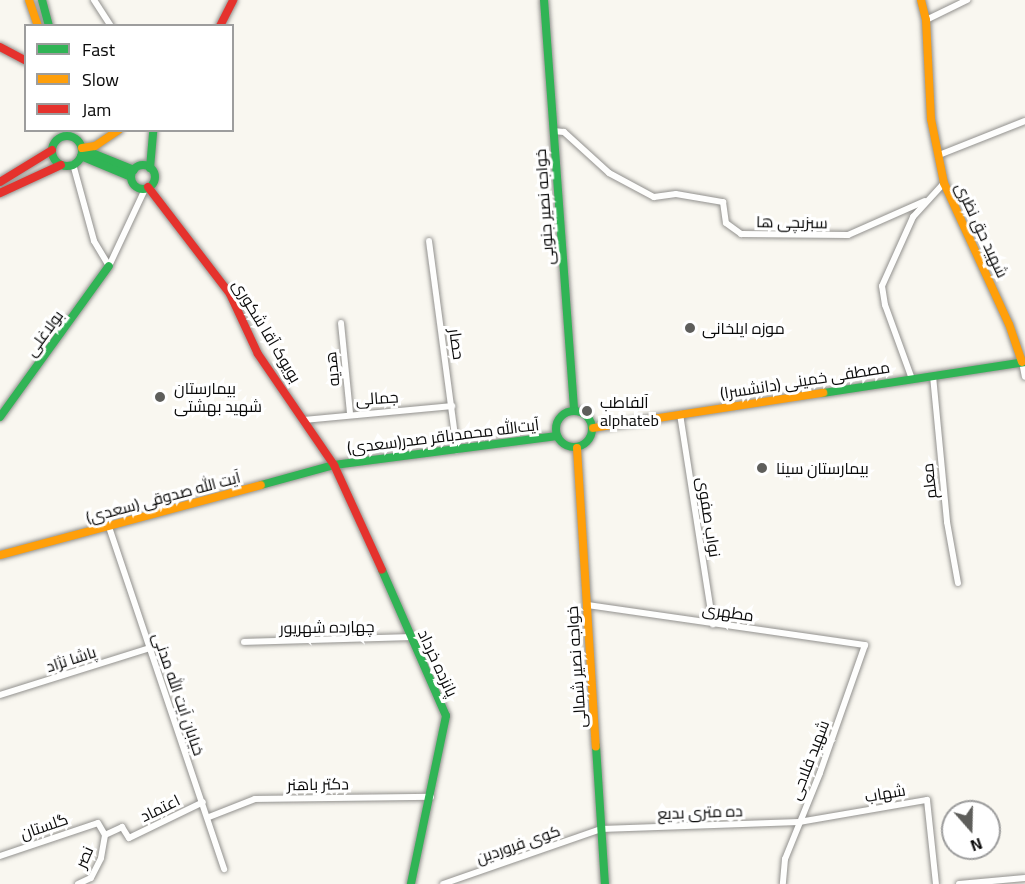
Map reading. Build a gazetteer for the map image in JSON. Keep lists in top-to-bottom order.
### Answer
{
  "streets": {
    "street": [
      "خواجه نصیر جنوبی",
      "سبزیچی ها",
      "شهید حق نظری",
      "بویوک آقا شکوری",
      "بولاغلی",
      "حصار",
      "هدیه",
      "مصطفی خمینی (دانشسرا)",
      "جمالی",
      "آیت‌الله محمدباقر صدر(سعدی)",
      "معلم",
      "آیت الله صدوقی (سعدی)",
      "نواب صفوی",
      "مطهری",
      "چهارده شهریور",
      "پاشا نژاد",
      "پانزده خرداد",
      "خواجه نصیر شمالی",
      "خیابان آیت الله مدنی",
      "شهید فلاحی",
      "دکتر باهنر",
      "شهاب",
      "اعتماد",
      "ده متری بدیع",
      "گلستان",
      "کوی فروردین",
      "نصر"
    ]
  },
  "crossings": [
    ["خواجه نصیر جنوبی", "سبزیچی ها"],
    ["خواجه نصیر جنوبی", "مصطفی خمینی (دانشسرا)"],
    ["خواجه نصیر جنوبی", "آیت‌الله محمدباقر صدر(سعدی)"],
    ["خواجه نصیر جنوبی", "خواجه نصیر شمالی"],
    ["شهید حق نظری", "مصطفی خمینی (دانشسرا)"],
    ["بویوک آقا شکوری", "بولاغلی"],
    ["بویوک آقا شکوری", "جمالی"],
    ["بویوک آقا شکوری", "آیت‌الله محمدباقر صدر(سعدی)"],
    ["بویوک آقا شکوری", "آیت الله صدوقی (سعدی)"],
    ["بویوک آقا شکوری", "پانزده خرداد"],
    ["حصار", "جمالی"],
    ["حصار", "آیت‌الله محمدباقر صدر(سعدی)"],
    ["هدیه", "جمالی"],
    ["مصطفی خمینی (دانشسرا)", "آیت‌الله محمدباقر صدر(سعدی)"],
    ["مصطفی خمینی (دانشسرا)", "معلم"],
    ["مصطفی خمینی (دانشسرا)", "نواب صفوی"],
    ["مصطفی خمینی (دانشسرا)", "خواجه نصیر شمالی"],
    ["آیت‌الله محمدباقر صدر(سعدی)", "آیت الله صدوقی (سعدی)"],
    ["آیت‌الله محمدباقر صدر(سعدی)", "پانزده خرداد"],
    ["آیت‌الله محمدباقر صدر(سعدی)", "خواجه نصیر شمالی"],
    ["آیت الله صدوقی (سعدی)", "پانزده خرداد"],
    ["آیت الله صدوقی (سعدی)", "خیابان آیت الله مدنی"],
    ["نواب صفوی", "مطهری"],
    ["مطهری", "خواجه نصیر شمالی"],
    ["مطهری", "شهید فلاحی"],
    ["چهارده شهریور", "پانزده خرداد"],
    ["پاشا نژاد", "خیابان آیت الله مدنی"],
    ["پانزده خرداد", "دکتر باهنر"],
    ["خواجه نصیر شمالی", "ده متری بدیع"],
    ["خواجه نصیر شمالی", "کوی فروردین"],
    ["خیابان آیت الله مدنی", "دکتر باهنر"],
    ["خیابان آیت الله مدنی", "اعتماد"],
    ["شهید فلاحی", "شهاب"],
    ["شهید فلاحی", "ده متری بدیع"],
    ["شهاب", "ده متری بدیع"],
    ["اعتماد", "گلستان"],
    ["اعتماد", "نصر"],
    ["ده متری بدیع", "کوی فروردین"],
    ["گلستان", "نصر"]
  ],
  "places": [
    "موزه ایلخانی",
    "بیمارستان شهید بهشتی",
    "آلفاطب alphateb",
    "بیمارستان سینا"
  ],
  "legend": ["Fast", "Slow", "Jam"],
  "north": "bottom"
}
